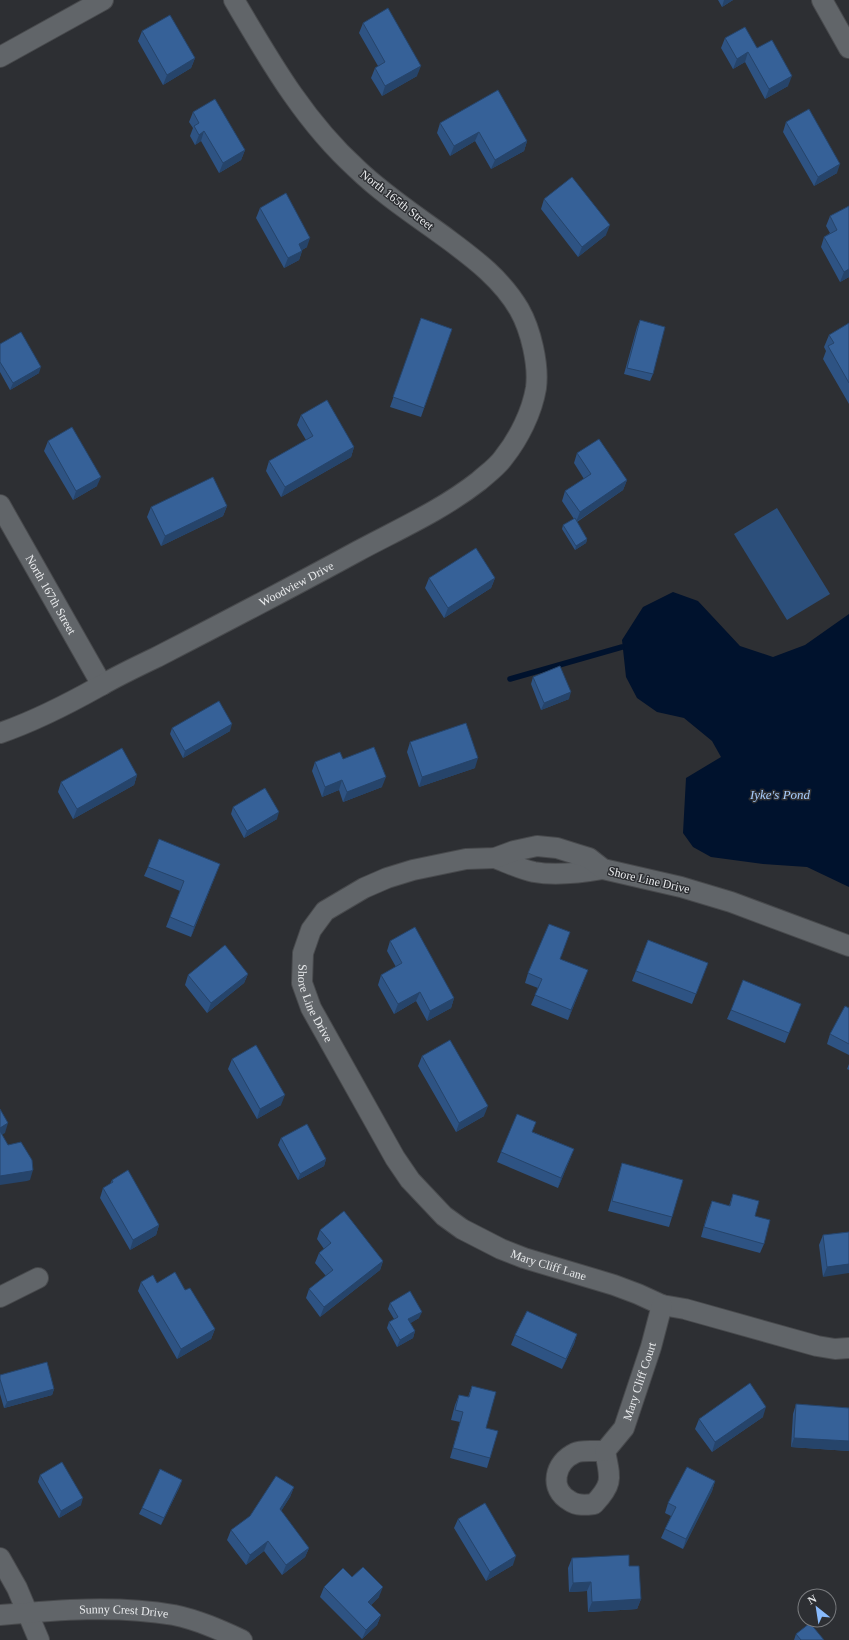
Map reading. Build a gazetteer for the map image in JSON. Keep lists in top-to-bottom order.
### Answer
{
  "streets": {
    "street": [
      "North 165th Street",
      "Woodview Drive",
      "North 167th Street",
      "Shore Line Drive",
      "Mary Cliff Lane",
      "Mary Cliff Court",
      "Sunny Crest Drive"
    ]
  },
  "crossings": [
    ["North 165th Street", "Woodview Drive"],
    ["Woodview Drive", "North 167th Street"],
    ["Shore Line Drive", "Mary Cliff Lane"],
    ["Mary Cliff Lane", "Mary Cliff Court"]
  ],
  "water": ["Iyke's Pond"],
  "north": "top left"
}
